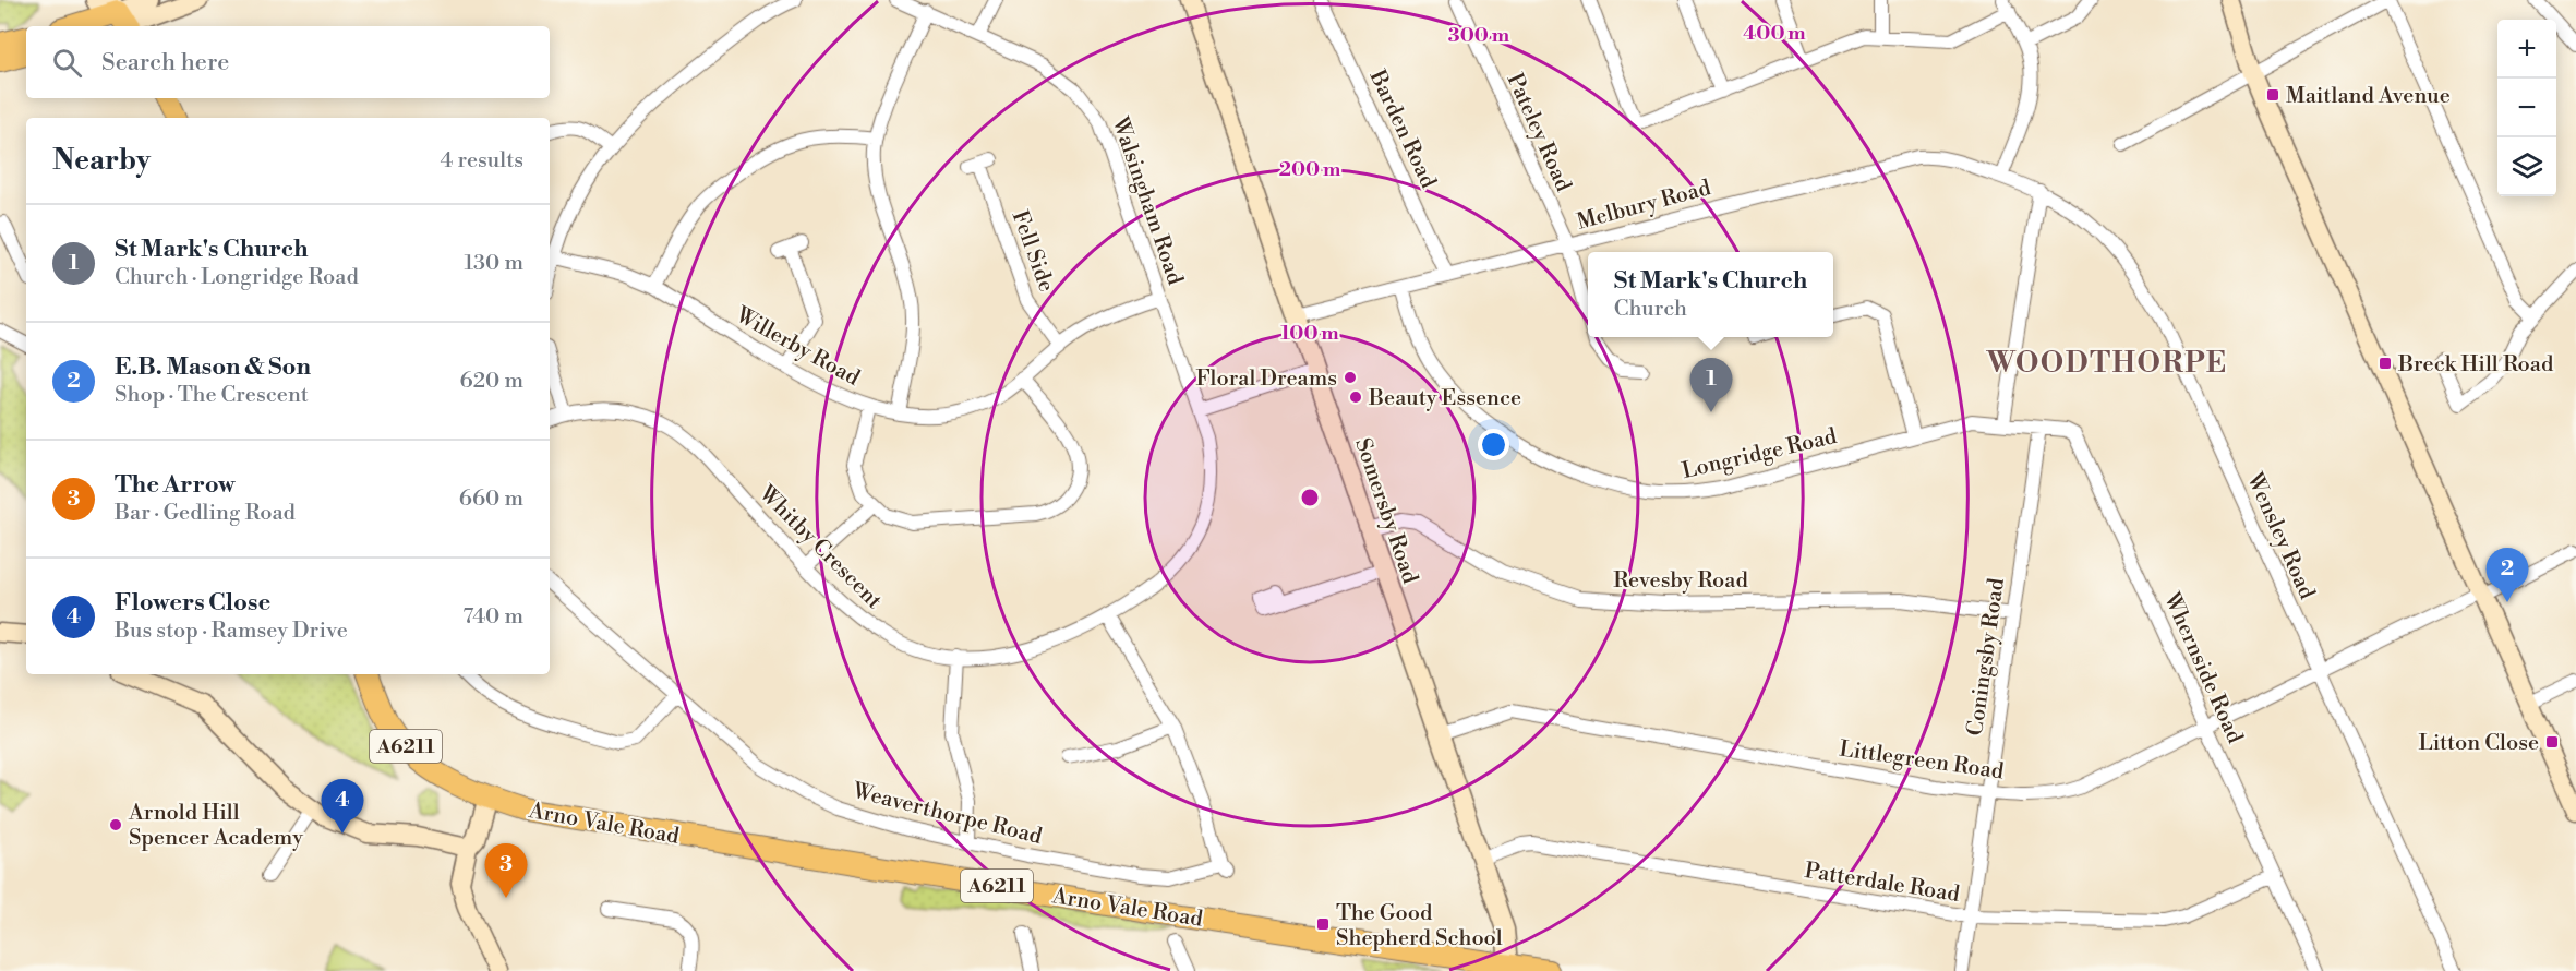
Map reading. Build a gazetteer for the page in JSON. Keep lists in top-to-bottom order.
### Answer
{
  "streets": {
    "main road": ["A6211", "Arno Vale Road"],
    "street": [
      "Barden Road",
      "Pateley Road",
      "Walsingham Road",
      "Melbury Road",
      "Fell Side",
      "Willerby Road",
      "Longridge Road",
      "Somersby Road",
      "Wensley Road",
      "Whitby Crescent",
      "Revesby Road",
      "Coningsby Road",
      "Whernside Road",
      "Littlegreen Road",
      "Weaverthorpe Road",
      "Patterdale Road"
    ]
  },
  "crossings": [
    ["Barden Road", "Melbury Road"],
    ["Pateley Road", "Melbury Road"],
    ["Walsingham Road", "Willerby Road"],
    ["Walsingham Road", "Whitby Crescent"],
    ["Melbury Road", "Longridge Road"],
    ["Melbury Road", "Somersby Road"],
    ["Melbury Road", "Wensley Road"],
    ["Fell Side", "Willerby Road"],
    ["Longridge Road", "Whernside Road"],
    ["Somersby Road", "Revesby Road"],
    ["Somersby Road", "Littlegreen Road"],
    ["Somersby Road", "Arno Vale Road"],
    ["Somersby Road", "Patterdale Road"],
    ["Wensley Road", "Littlegreen Road"],
    ["Whitby Crescent", "Weaverthorpe Road"],
    ["Revesby Road", "Coningsby Road"],
    ["Coningsby Road", "Whernside Road"],
    ["Coningsby Road", "Littlegreen Road"],
    ["Coningsby Road", "Patterdale Road"],
    ["Whernside Road", "Littlegreen Road"],
    ["Whernside Road", "Patterdale Road"],
    ["A6211", "Arno Vale Road"]
  ],
  "districts": ["WOODTHORPE"],
  "places": {
    "transit": [
      "Maitland Avenue",
      "Breck Hill Road",
      "Litton Close",
      "The Good Shepherd School"
    ],
    "other": ["Floral Dreams", "Beauty Essence", "Arnold Hill Spencer Academy"]
  },
  "page": {
    "map_buttons": ["+", "−"],
    "search": "Search here",
    "heading": ["Nearby", "4 results"],
    "list": [
      {
        "mark": "1",
        "name": "St Mark's Church",
        "note": "Church · Longridge Road",
        "value": "130 m"
      },
      {
        "mark": "2",
        "name": "E.B. Mason & Son",
        "note": "Shop · The Crescent",
        "value": "620 m"
      },
      {
        "mark": "3",
        "name": "The Arrow",
        "note": "Bar · Gedling Road",
        "value": "660 m"
      },
      {
        "mark": "4",
        "name": "Flowers Close",
        "note": "Bus stop · Ramsey Drive",
        "value": "740 m"
      }
    ],
    "popup": ["St Mark's Church", "Church"],
    "pins": [
      "1",
      "2",
      "4",
      "3"
    ]
  },
  "rings": [
    "400 m",
    "300 m",
    "200 m",
    "100 m"
  ]
}
